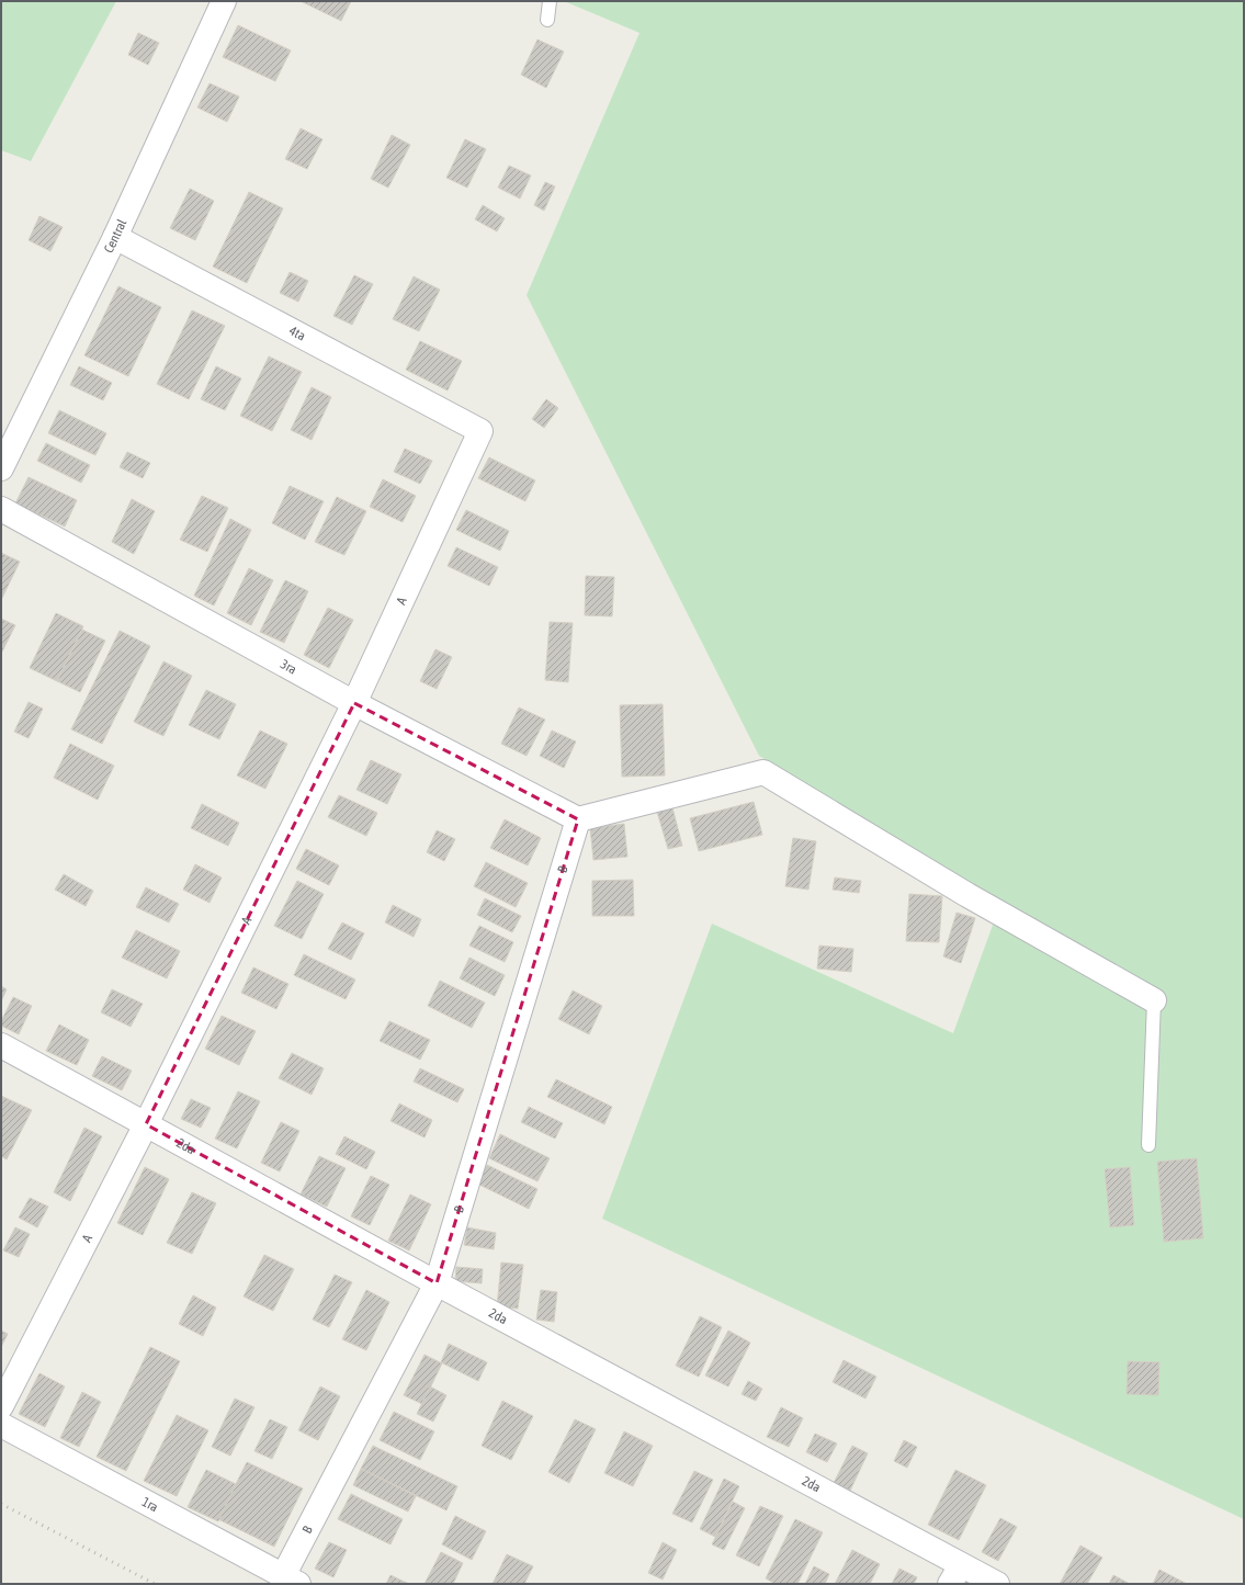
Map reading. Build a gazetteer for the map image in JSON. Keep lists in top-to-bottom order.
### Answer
{
  "streets": {
    "street": [
      "Central",
      "4ta",
      "A",
      "3ra",
      "B",
      "2da",
      "1ra"
    ]
  },
  "crossings": [
    ["Central", "4ta"],
    ["4ta", "A"],
    ["A", "3ra"],
    ["A", "2da"],
    ["3ra", "B"],
    ["B", "2da"],
    ["B", "1ra"]
  ]
}
